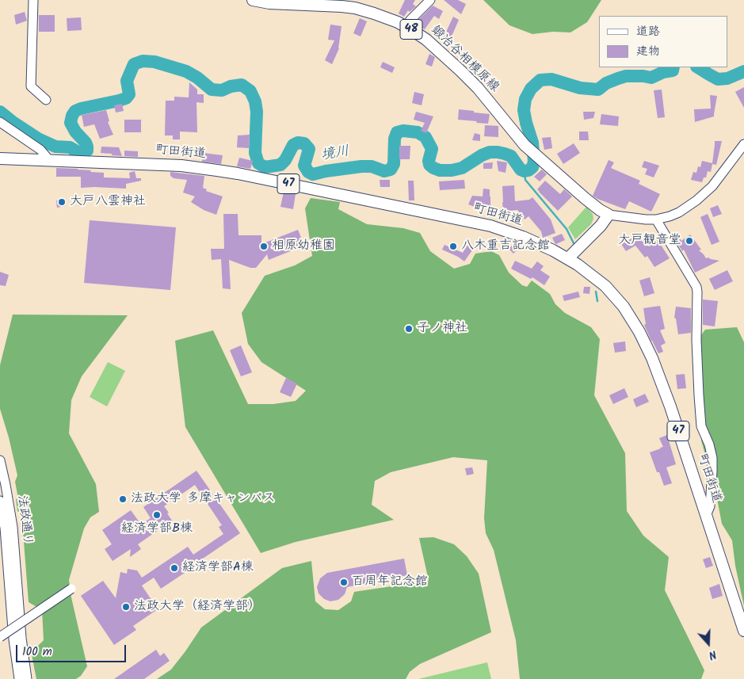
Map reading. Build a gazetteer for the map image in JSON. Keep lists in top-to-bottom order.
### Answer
{
  "streets": {
    "main road": [
      "48",
      "鍛冶谷相模原線",
      "町田街道",
      "47"
    ],
    "street": ["法政通り"]
  },
  "water": ["境川"],
  "places": [
    "大戸八雲神社",
    "大戸観音堂",
    "相原幼稚園",
    "八木重吉記念館",
    "子ノ神社",
    "法政大学 多摩キャンパス",
    "経済学部B棟",
    "経済学部A棟",
    "百周年記念館",
    "法政大学（経済学部）"
  ],
  "legend": ["道路", "建物"],
  "scale_bar": "100 m",
  "north": "bottom"
}
